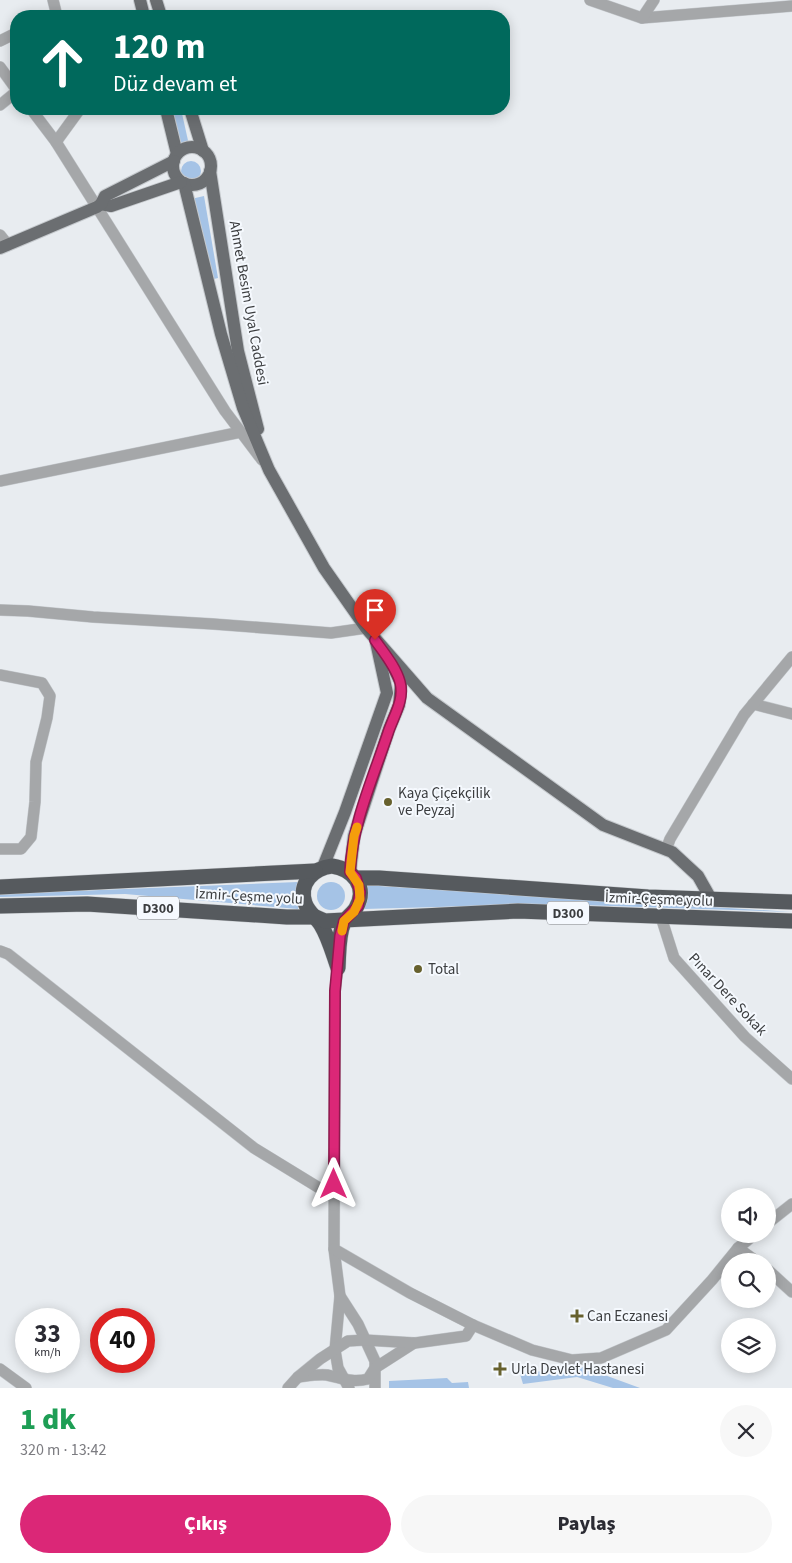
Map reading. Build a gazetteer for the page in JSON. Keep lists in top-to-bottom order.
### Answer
{
  "streets": {
    "highway": ["İzmir-Çeşme yolu", "D300"],
    "main road": ["Ahmet Besim Uyal Caddesi"],
    "street": ["Pınar Dere Sokak"]
  },
  "crossings": [
    ["İzmir-Çeşme yolu", "D300"],
    ["İzmir-Çeşme yolu", "Pınar Dere Sokak"]
  ],
  "places": {
    "other": ["Kaya Çiçekçilik ve Peyzaj", "Total"],
    "health": ["Can Eczanesi", "Urla Devlet Hastanesi"]
  },
  "page": {
    "turn": ["120 m", "Düz devam et"],
    "speed": "33 km/h",
    "limit": "40",
    "heading": ["1 dk", "320 m · 13:42"],
    "buttons": ["Çıkış", "Paylaş"]
  }
}
